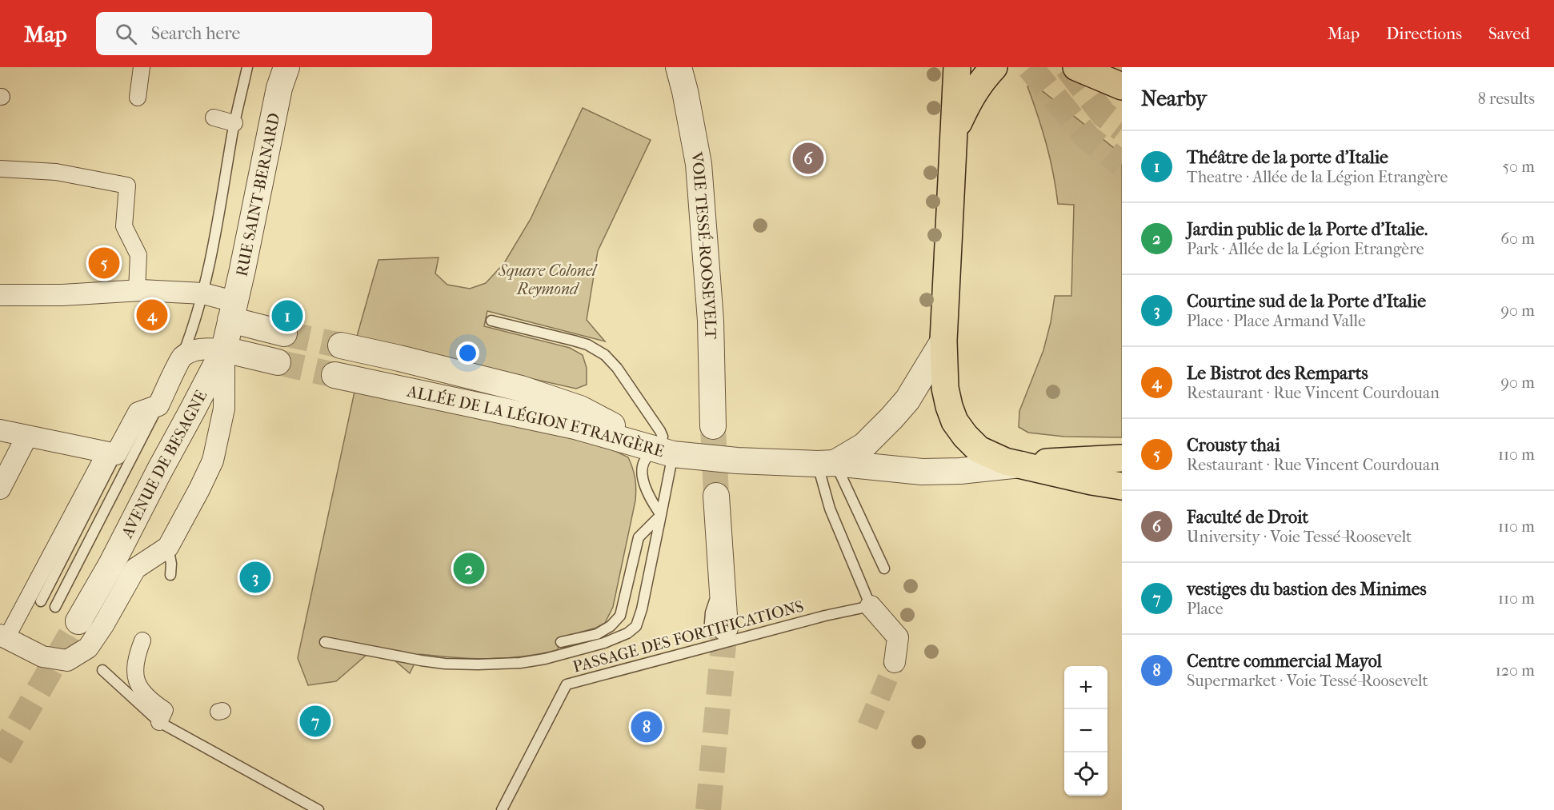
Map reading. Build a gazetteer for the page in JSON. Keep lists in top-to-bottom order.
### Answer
{
  "streets": {
    "street": [
      "RUE SAINT-BERNARD",
      "VOIE TESSÉ-ROOSEVELT",
      "ALLÉE DE LA LÉGION ETRANGÈRE",
      "AVENUE DE BESAGNE"
    ],
    "lane": ["PASSAGE DES FORTIFICATIONS"]
  },
  "crossings": [
    ["RUE SAINT-BERNARD", "AVENUE DE BESAGNE"]
  ],
  "parks": ["Square Colonel Reymond"],
  "page": {
    "header": "Map",
    "search": "Search here",
    "nav": ["Map", "Directions", "Saved"],
    "heading": ["Nearby", "8 results"],
    "list": [
      {
        "mark": "1",
        "name": "Théâtre de la porte d'Italie",
        "note": "Theatre · Allée de la Légion Etrangère",
        "value": "50 m"
      },
      {
        "mark": "2",
        "name": "Jardin public de la Porte d'Italie.",
        "note": "Park · Allée de la Légion Etrangère",
        "value": "60 m"
      },
      {
        "mark": "3",
        "name": "Courtine sud de la Porte d'Italie",
        "note": "Place · Place Armand Valle",
        "value": "90 m"
      },
      {
        "mark": "4",
        "name": "Le Bistrot des Remparts",
        "note": "Restaurant · Rue Vincent Courdouan",
        "value": "90 m"
      },
      {
        "mark": "5",
        "name": "Crousty thai",
        "note": "Restaurant · Rue Vincent Courdouan",
        "value": "110 m"
      },
      {
        "mark": "6",
        "name": "Faculté de Droit",
        "note": "University · Voie Tessé-Roosevelt",
        "value": "110 m"
      },
      {
        "mark": "7",
        "name": "vestiges du bastion des Minimes",
        "note": "Place",
        "value": "110 m"
      },
      {
        "mark": "8",
        "name": "Centre commercial Mayol",
        "note": "Supermarket · Voie Tessé-Roosevelt",
        "value": "120 m"
      }
    ],
    "pins": [
      "6",
      "5",
      "4",
      "1",
      "2",
      "3",
      "7",
      "8"
    ],
    "map_buttons": ["+", "−"]
  }
}
